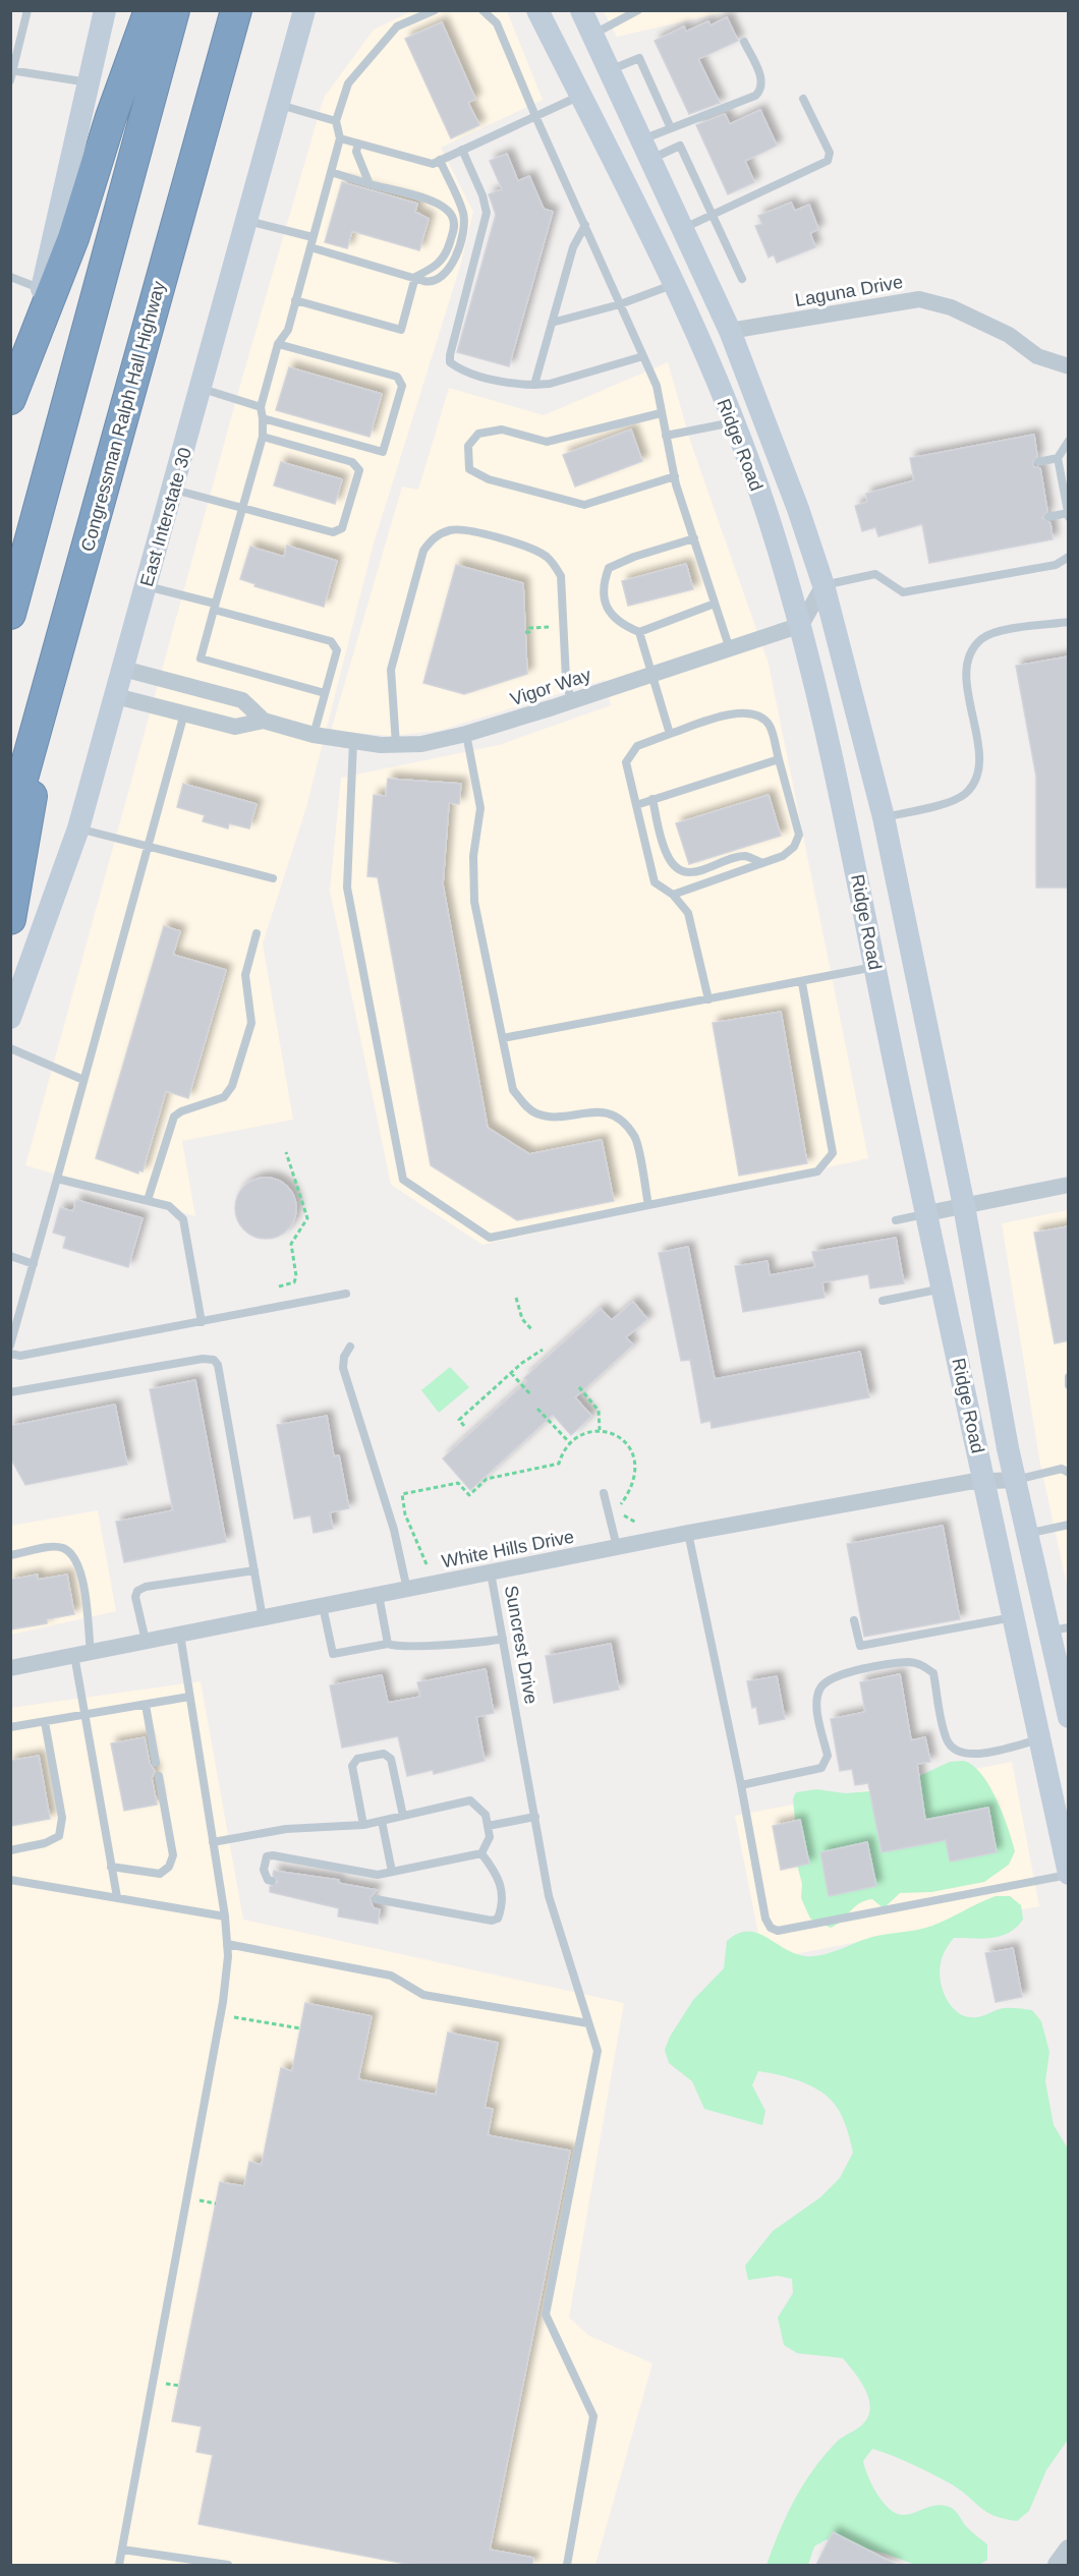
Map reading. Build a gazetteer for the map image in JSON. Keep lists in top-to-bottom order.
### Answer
{
  "streets": {
    "highway": ["Congressman Ralph Hall Highway"],
    "main road": ["Ridge Road", "East Interstate 30"],
    "street": ["Laguna Drive", "Vigor Way", "White Hills Drive"],
    "lane": ["Suncrest Drive"]
  },
  "crossings": [
    ["Laguna Drive", "Ridge Road"],
    ["Ridge Road", "Vigor Way"],
    ["Ridge Road", "White Hills Drive"],
    ["East Interstate 30", "Vigor Way"],
    ["White Hills Drive", "Suncrest Drive"]
  ]
}
